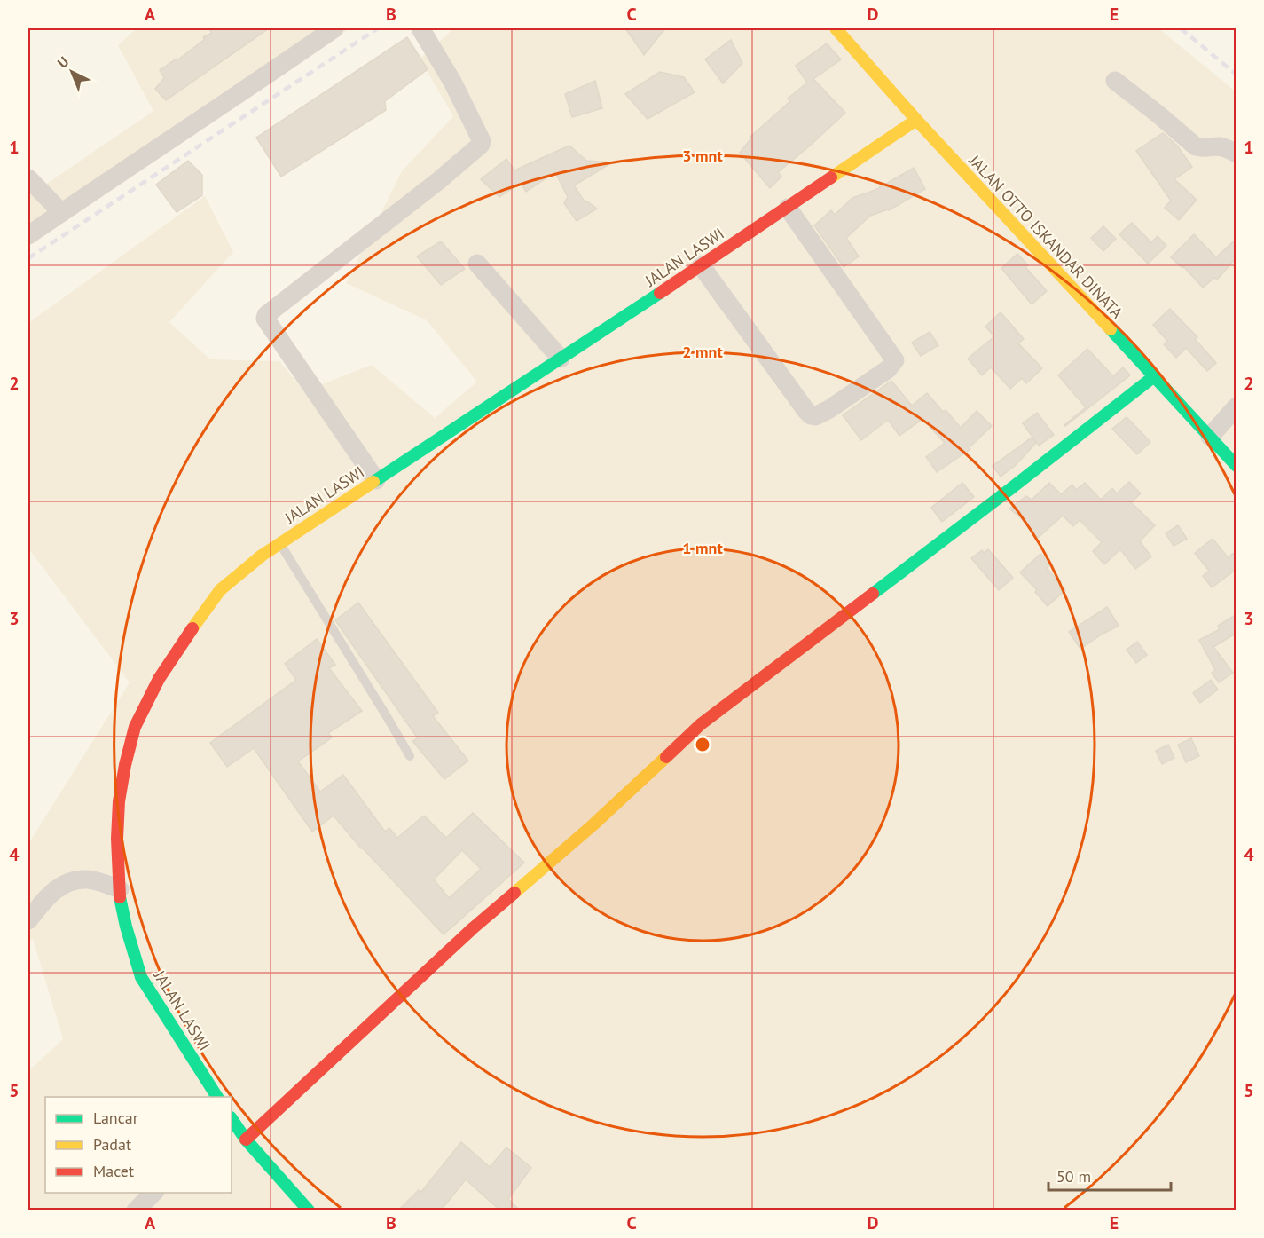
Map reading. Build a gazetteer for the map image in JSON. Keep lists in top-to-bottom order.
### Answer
{
  "streets": {
    "street": ["JALAN OTTO ISKANDAR DINATA", "JALAN LASWI"]
  },
  "crossings": [
    ["JALAN OTTO ISKANDAR DINATA", "JALAN LASWI"]
  ],
  "legend": ["Lancar", "Padat", "Macet"],
  "scale_bar": "50 m",
  "north": "top left",
  "grid": {
    "columns": [
      "A",
      "B",
      "C",
      "D",
      "E"
    ],
    "rows": [
      "1",
      "2",
      "3",
      "4",
      "5"
    ]
  },
  "rings": ["3 mnt", "2 mnt", "1 mnt"]
}
